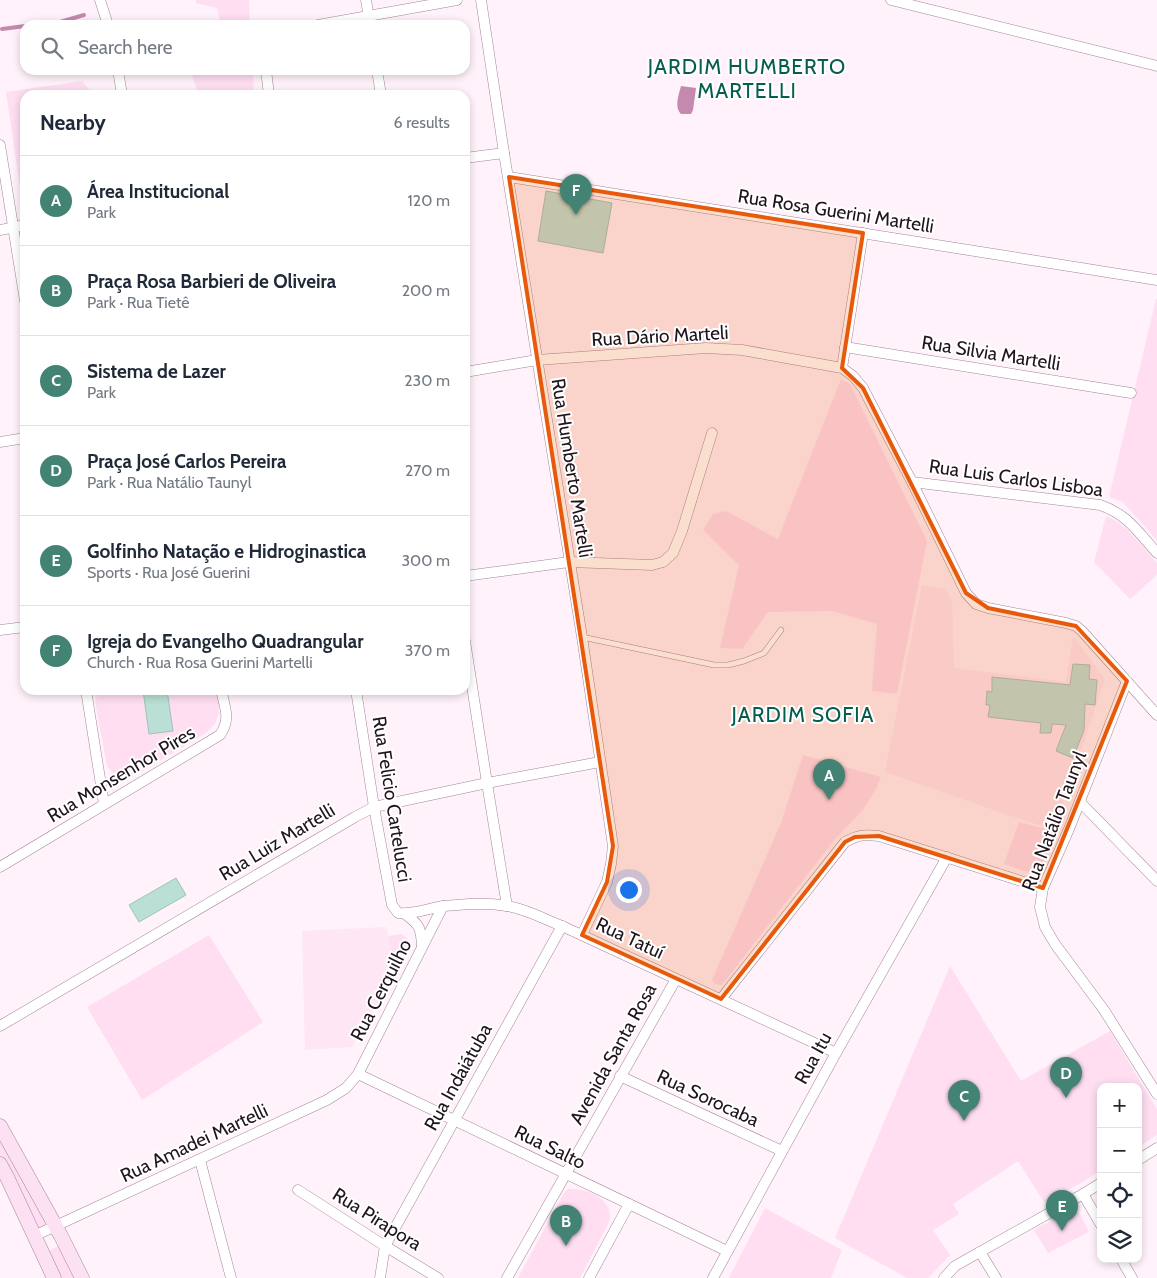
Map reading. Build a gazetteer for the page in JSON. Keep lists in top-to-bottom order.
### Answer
{
  "streets": {
    "street": [
      "Rua Rosa Guerini Martelli",
      "Rua Dário Marteli",
      "Rua Silvia Martelli",
      "Rua Humberto Martelli",
      "Rua Luis Carlos Lisboa",
      "Rua Monsenhor Pires",
      "Rua Felicio Cartelucci",
      "Rua Natálio Taunyl",
      "Rua Luiz Martelli",
      "Rua Tatuí",
      "Rua Cerquilho",
      "Avenida Santa Rosa",
      "Rua Itu",
      "Rua Indaiátuba",
      "Rua Sorocaba",
      "Rua Amadei Martelli",
      "Rua Salto",
      "Rua Pirapora"
    ]
  },
  "crossings": [
    ["Rua Rosa Guerini Martelli", "Rua Humberto Martelli"],
    ["Rua Dário Marteli", "Rua Humberto Martelli"],
    ["Rua Humberto Martelli", "Rua Luiz Martelli"],
    ["Rua Humberto Martelli", "Rua Tatuí"],
    ["Rua Felicio Cartelucci", "Rua Luiz Martelli"],
    ["Rua Felicio Cartelucci", "Rua Tatuí"],
    ["Rua Tatuí", "Rua Cerquilho"],
    ["Rua Tatuí", "Avenida Santa Rosa"],
    ["Rua Tatuí", "Rua Itu"],
    ["Rua Tatuí", "Rua Indaiátuba"],
    ["Rua Cerquilho", "Rua Amadei Martelli"],
    ["Rua Cerquilho", "Rua Salto"],
    ["Avenida Santa Rosa", "Rua Sorocaba"],
    ["Avenida Santa Rosa", "Rua Salto"],
    ["Rua Itu", "Rua Sorocaba"],
    ["Rua Itu", "Rua Salto"],
    ["Rua Indaiátuba", "Rua Salto"],
    ["Rua Indaiátuba", "Rua Pirapora"]
  ],
  "districts": ["JARDIM HUMBERTO MARTELLI", "JARDIM SOFIA"],
  "page": {
    "search": "Search here",
    "heading": ["Nearby", "6 results"],
    "list": [
      {
        "mark": "A",
        "name": "Área Institucional",
        "note": "Park",
        "value": "120 m"
      },
      {
        "mark": "B",
        "name": "Praça Rosa Barbieri de Oliveira",
        "note": "Park · Rua Tietê",
        "value": "200 m"
      },
      {
        "mark": "C",
        "name": "Sistema de Lazer",
        "note": "Park",
        "value": "230 m"
      },
      {
        "mark": "D",
        "name": "Praça José Carlos Pereira",
        "note": "Park · Rua Natálio Taunyl",
        "value": "270 m"
      },
      {
        "mark": "E",
        "name": "Golfinho Natação e Hidroginastica",
        "note": "Sports · Rua José Guerini",
        "value": "300 m"
      },
      {
        "mark": "F",
        "name": "Igreja do Evangelho Quadrangular",
        "note": "Church · Rua Rosa Guerini Martelli",
        "value": "370 m"
      }
    ],
    "pins": [
      "F",
      "A",
      "D",
      "C",
      "E",
      "B"
    ],
    "map_buttons": ["+", "−"]
  }
}
